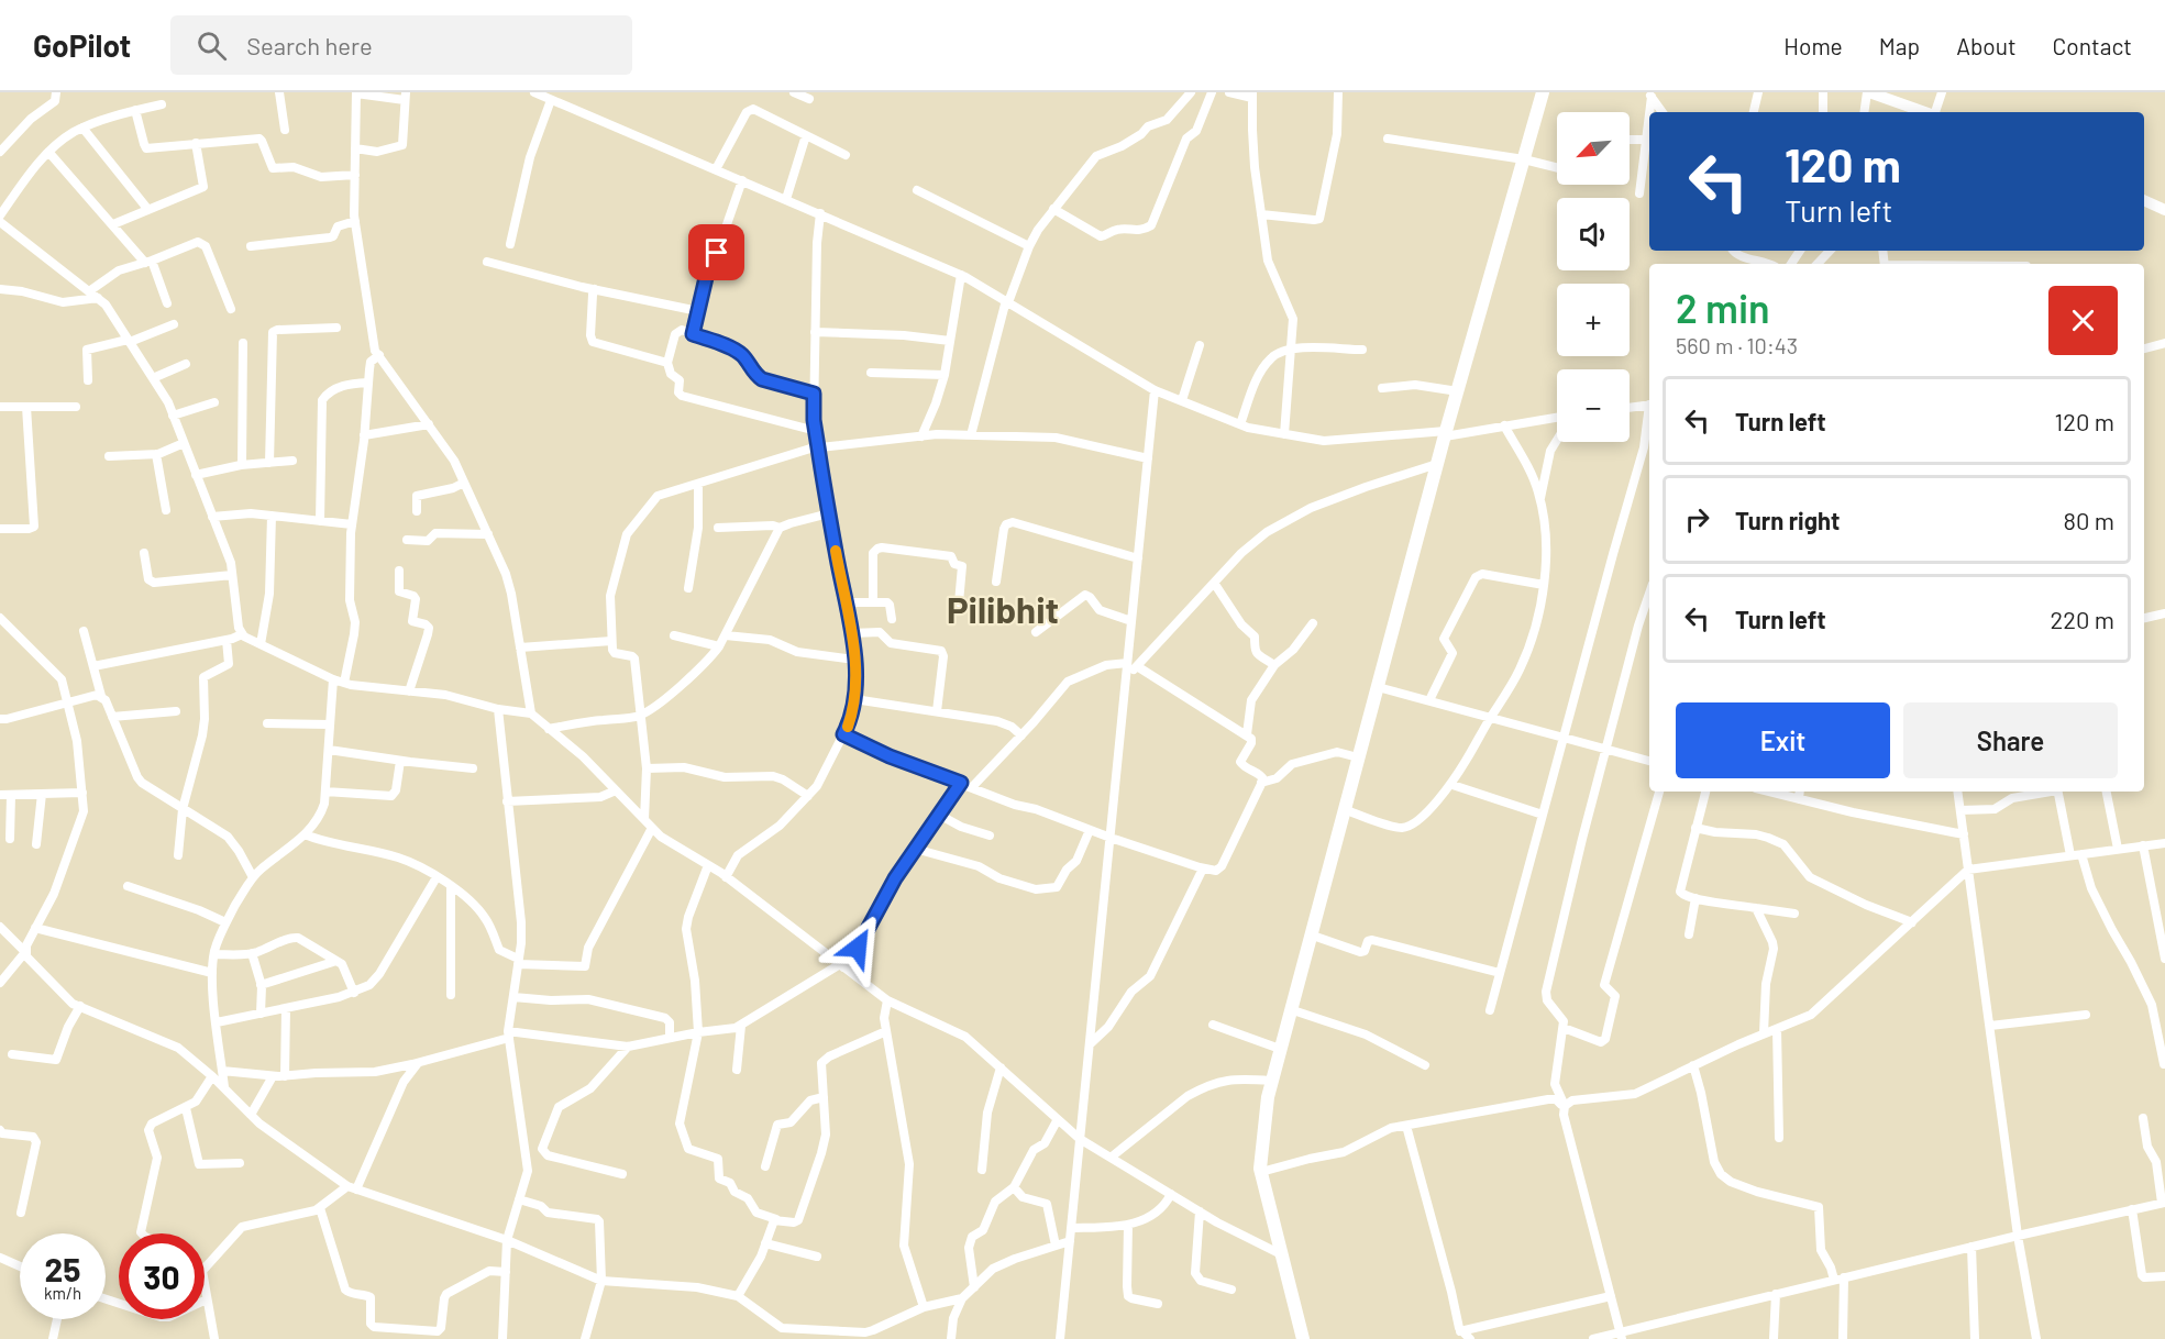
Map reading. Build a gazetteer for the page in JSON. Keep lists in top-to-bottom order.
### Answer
{
  "districts": ["Pilibhit"],
  "north": "bottom left",
  "page": {
    "header": "GoPilot",
    "search": "Search here",
    "nav": [
      "Home",
      "Map",
      "About",
      "Contact"
    ],
    "map_buttons": ["+", "−"],
    "turn": ["120 m", "Turn left"],
    "heading": ["2 min", "560 m · 10:43"],
    "list": [
      {
        "name": "Turn left",
        "value": "120 m"
      },
      {
        "name": "Turn right",
        "value": "80 m"
      },
      {
        "name": "Turn left",
        "value": "220 m"
      }
    ],
    "buttons": ["Exit", "Share"],
    "speed": "25 km/h",
    "limit": "30"
  }
}
